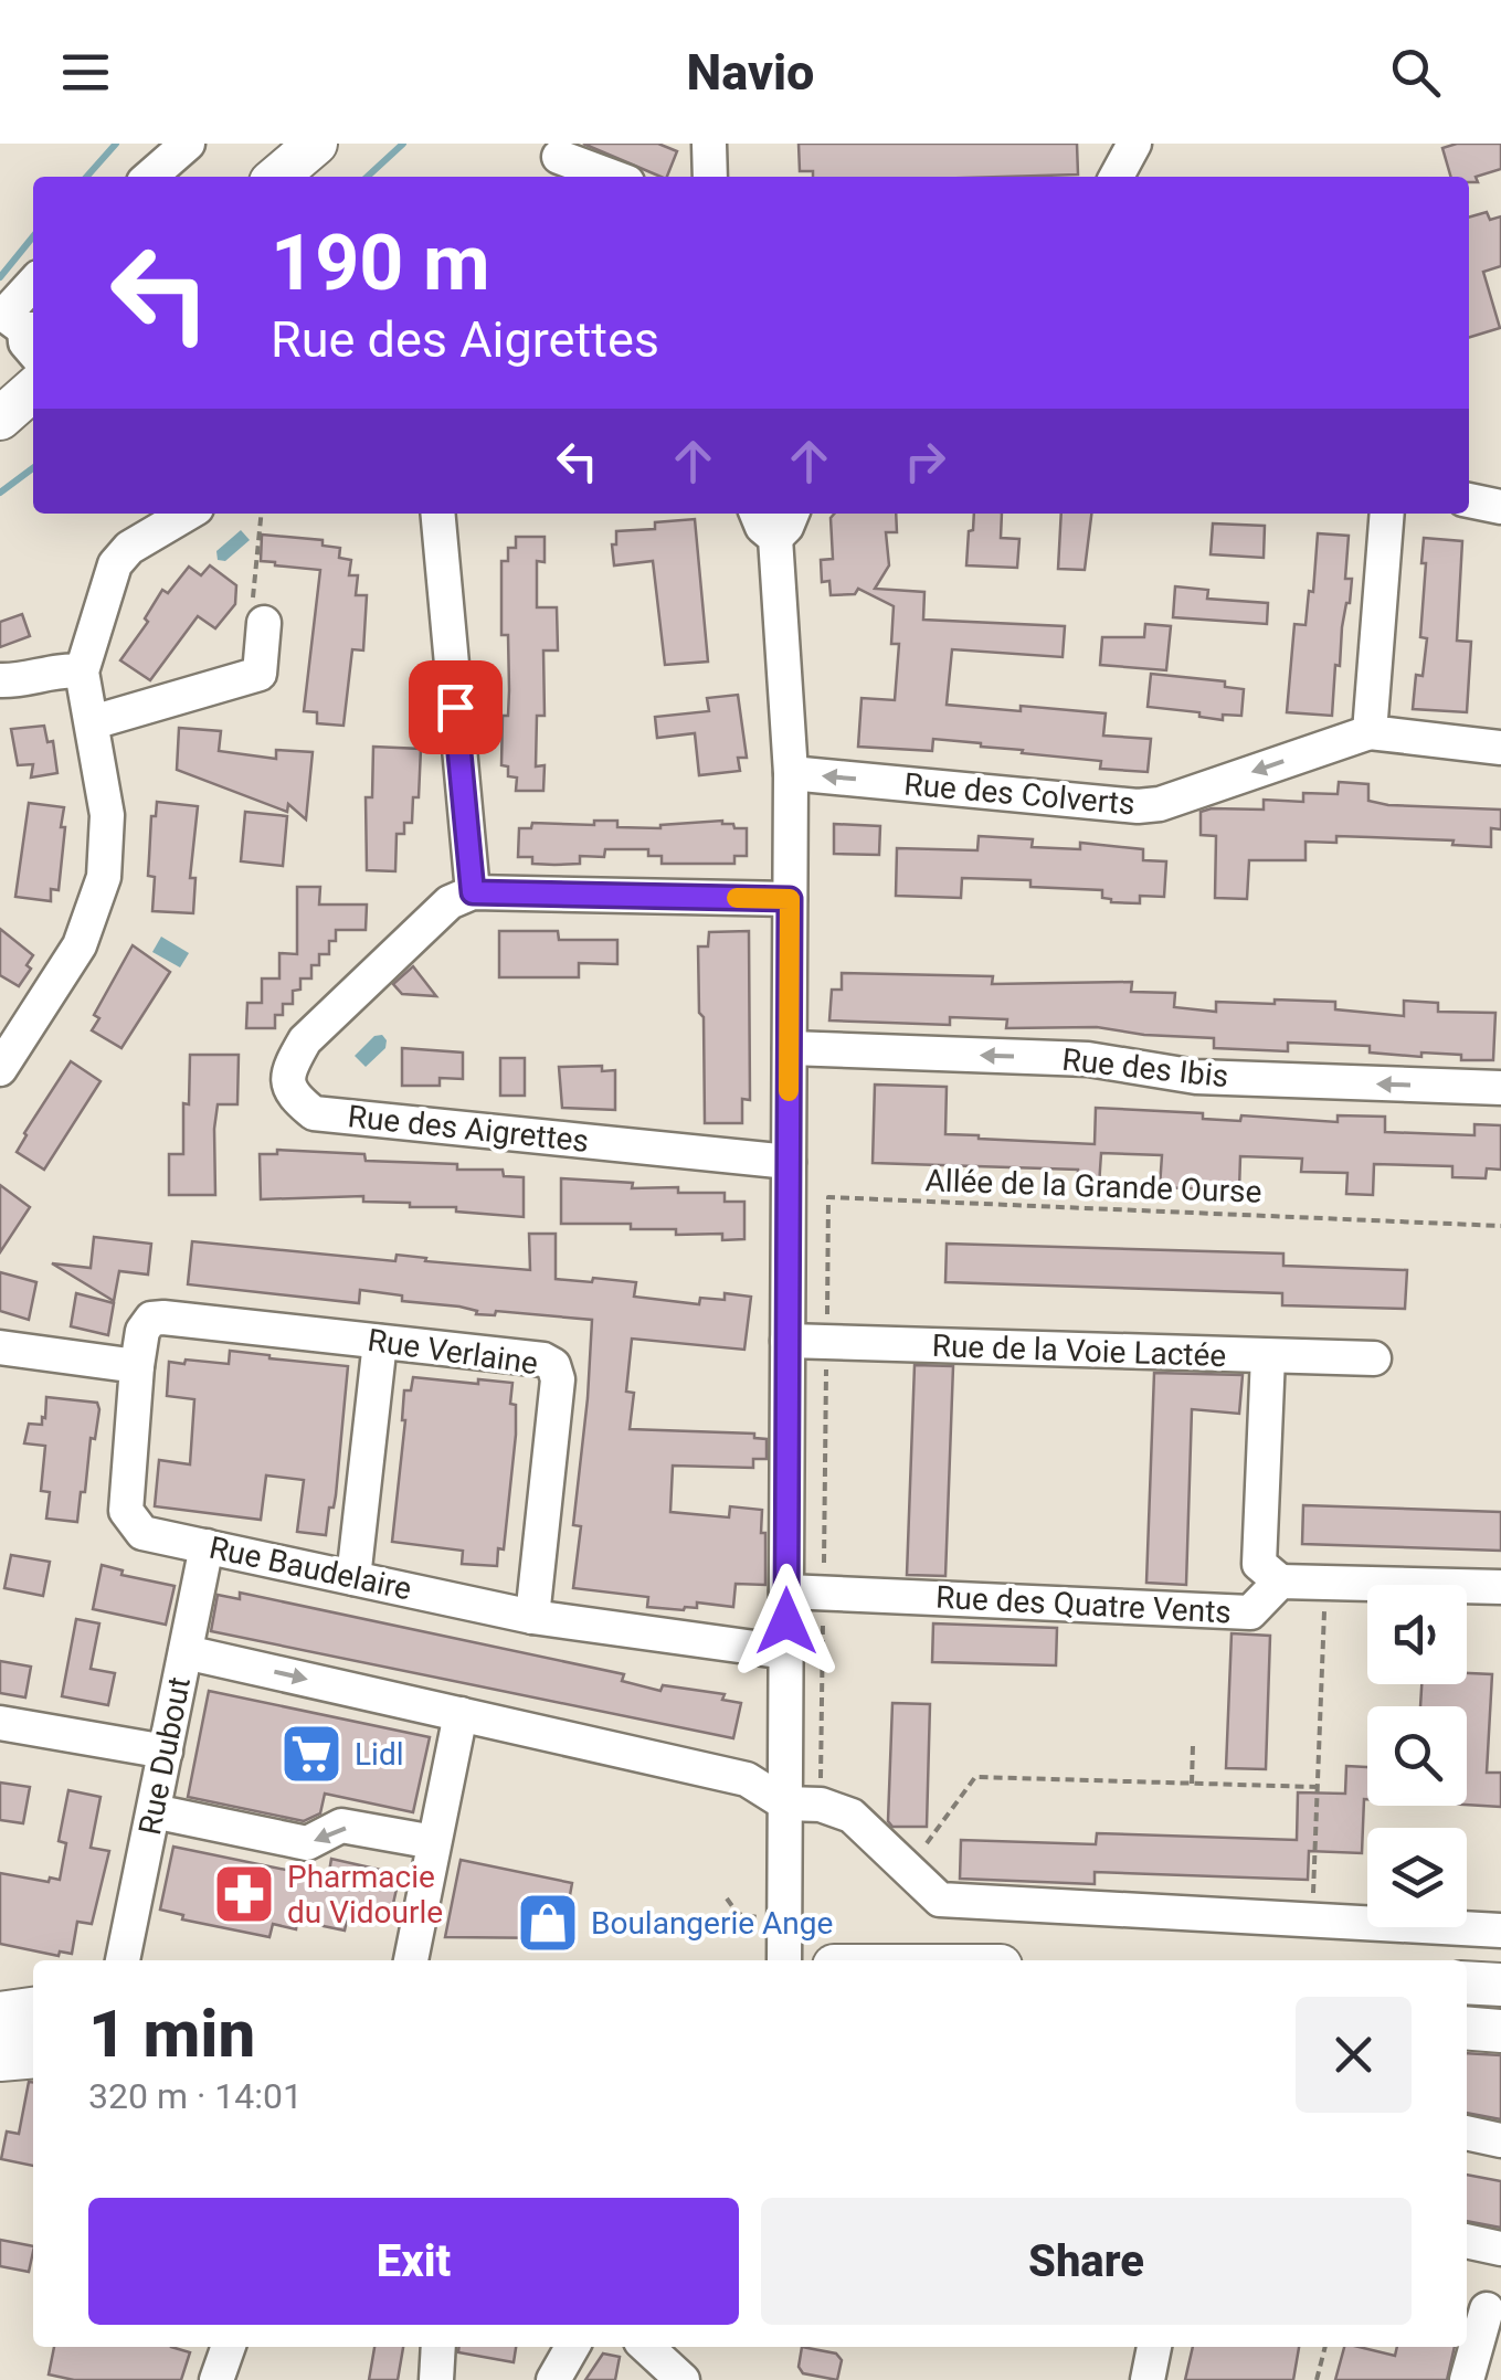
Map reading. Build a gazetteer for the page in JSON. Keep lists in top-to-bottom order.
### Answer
{
  "streets": {
    "street": [
      "Rue des Colverts",
      "Rue des Ibis",
      "Rue des Aigrettes",
      "Rue de la Voie Lactée",
      "Rue Verlaine",
      "Rue Baudelaire",
      "Rue des Quatre Vents",
      "Rue Dubout"
    ],
    "path": ["Allée de la Grande Ourse"]
  },
  "crossings": [
    ["Allée de la Grande Ourse", "Rue de la Voie Lactée"],
    ["Rue de la Voie Lactée", "Rue des Quatre Vents"],
    ["Rue Verlaine", "Rue Baudelaire"],
    ["Rue Baudelaire", "Rue Dubout"]
  ],
  "one_way": ["Rue des Colverts", "Rue des Ibis"],
  "places": {
    "supermarket": ["Lidl"],
    "pharmacy": ["Pharmacie du Vidourle"],
    "shop": ["Boulangerie Ange"]
  },
  "page": {
    "header": "Navio",
    "turn": ["190 m", "Rue des Aigrettes"],
    "heading": ["1 min", "320 m · 14:01"],
    "buttons": ["Exit", "Share"]
  }
}
